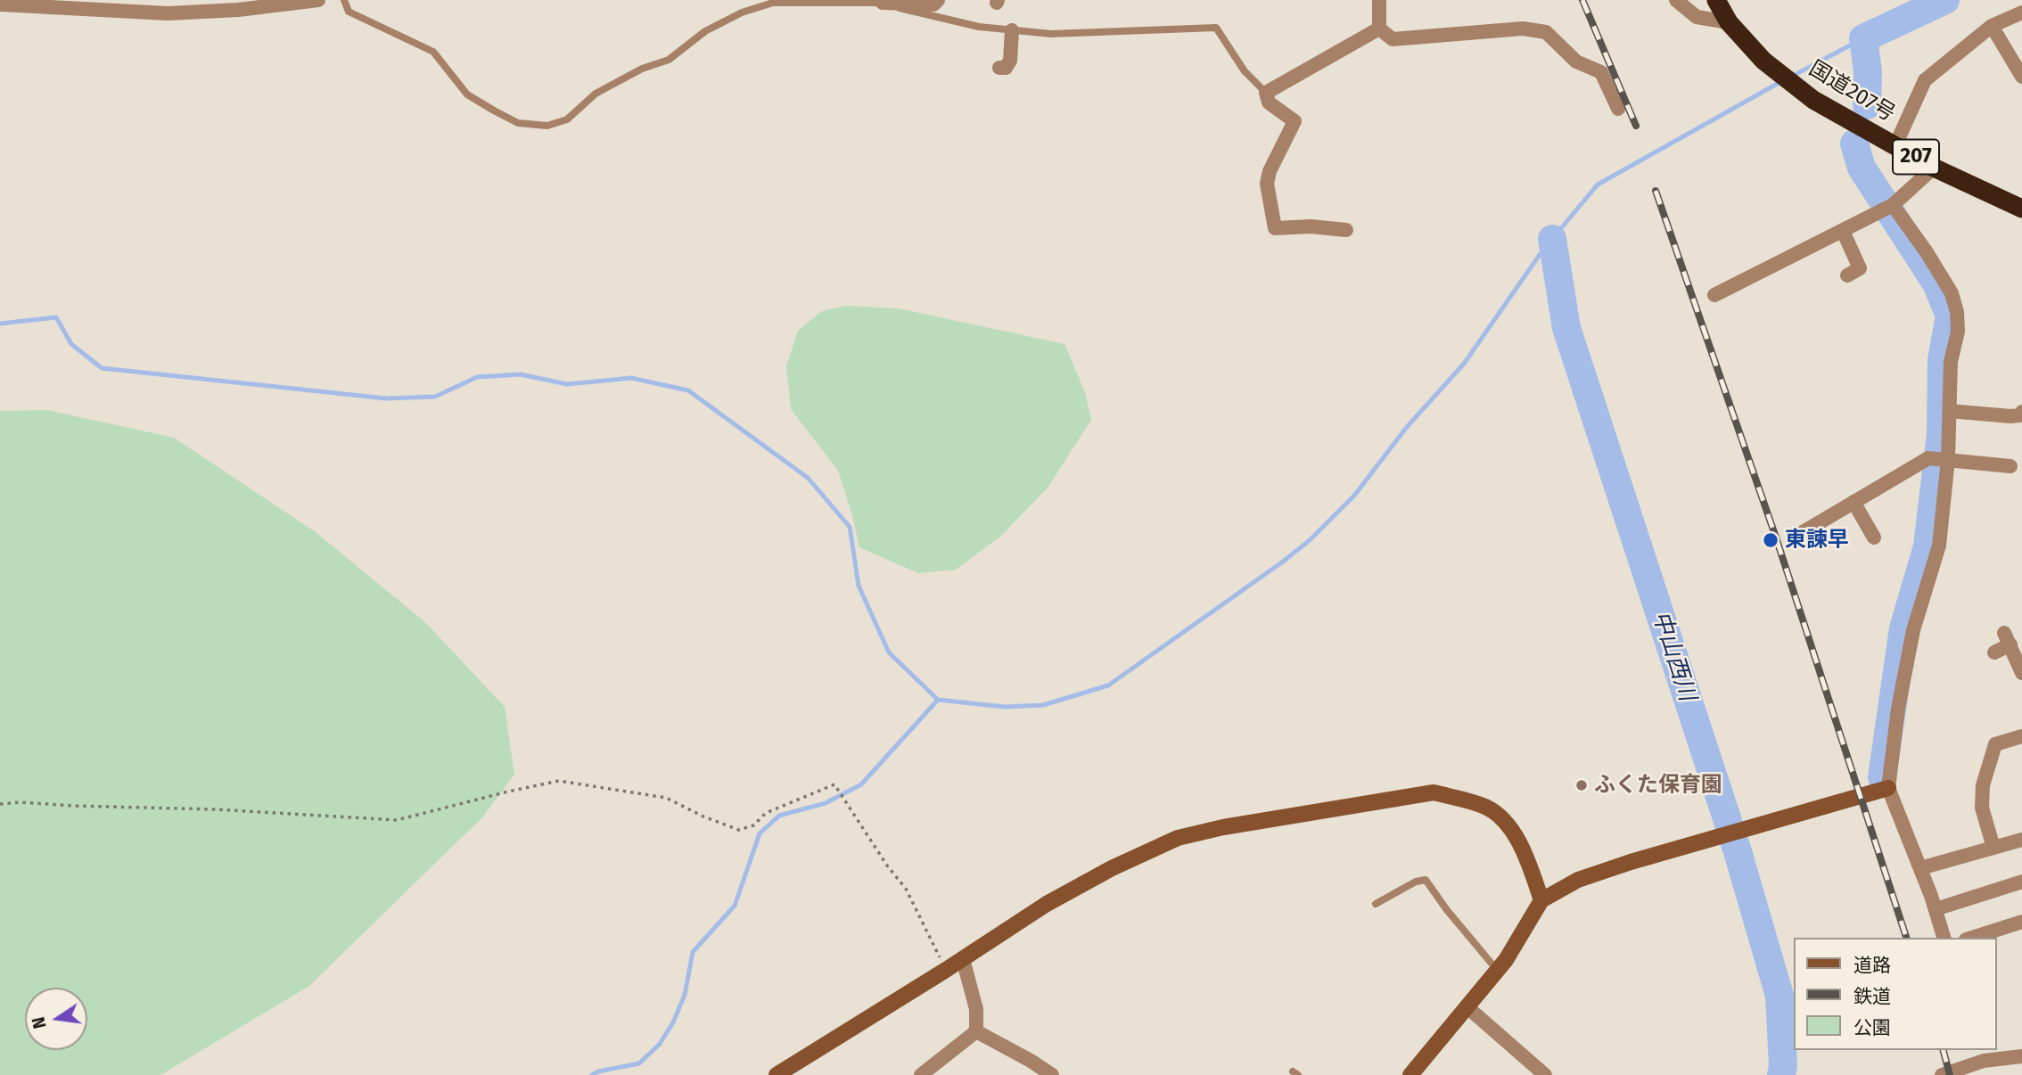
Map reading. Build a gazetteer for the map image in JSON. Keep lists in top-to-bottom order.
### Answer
{
  "streets": {
    "highway": ["国道207号", "207"]
  },
  "water": ["中山西川"],
  "places": ["東諫早", "ふくた保育園"],
  "legend": ["道路", "鉄道", "公園"],
  "north": "left"
}
